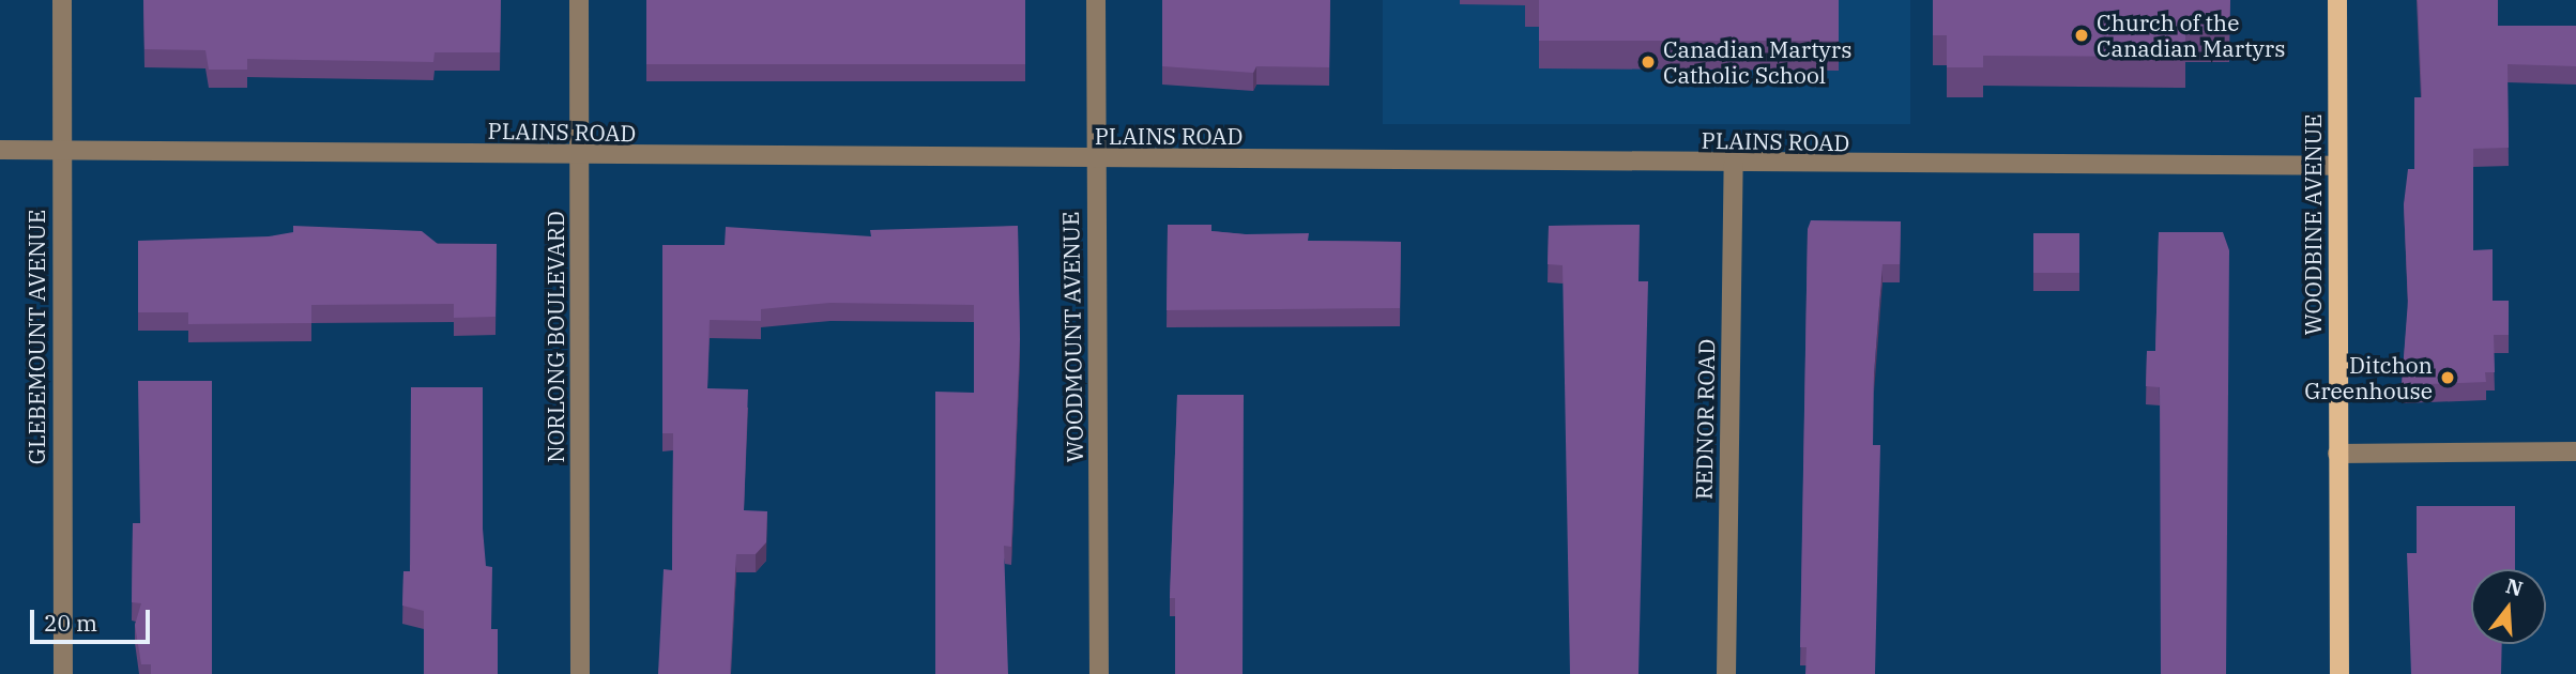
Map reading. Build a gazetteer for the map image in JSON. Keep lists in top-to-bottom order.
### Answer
{
  "streets": {
    "main road": ["WOODBINE AVENUE"],
    "street": [
      "PLAINS ROAD",
      "GLEBEMOUNT AVENUE",
      "NORLONG BOULEVARD",
      "WOODMOUNT AVENUE",
      "REDNOR ROAD"
    ]
  },
  "crossings": [
    ["PLAINS ROAD", "WOODBINE AVENUE"],
    ["PLAINS ROAD", "GLEBEMOUNT AVENUE"],
    ["PLAINS ROAD", "NORLONG BOULEVARD"],
    ["PLAINS ROAD", "WOODMOUNT AVENUE"],
    ["PLAINS ROAD", "REDNOR ROAD"]
  ],
  "places": ["Church of the Canadian Martyrs", "Canadian Martyrs Catholic School", "Ditchon Greenhouse"],
  "scale_bar": "20 m",
  "north": "top"
}
